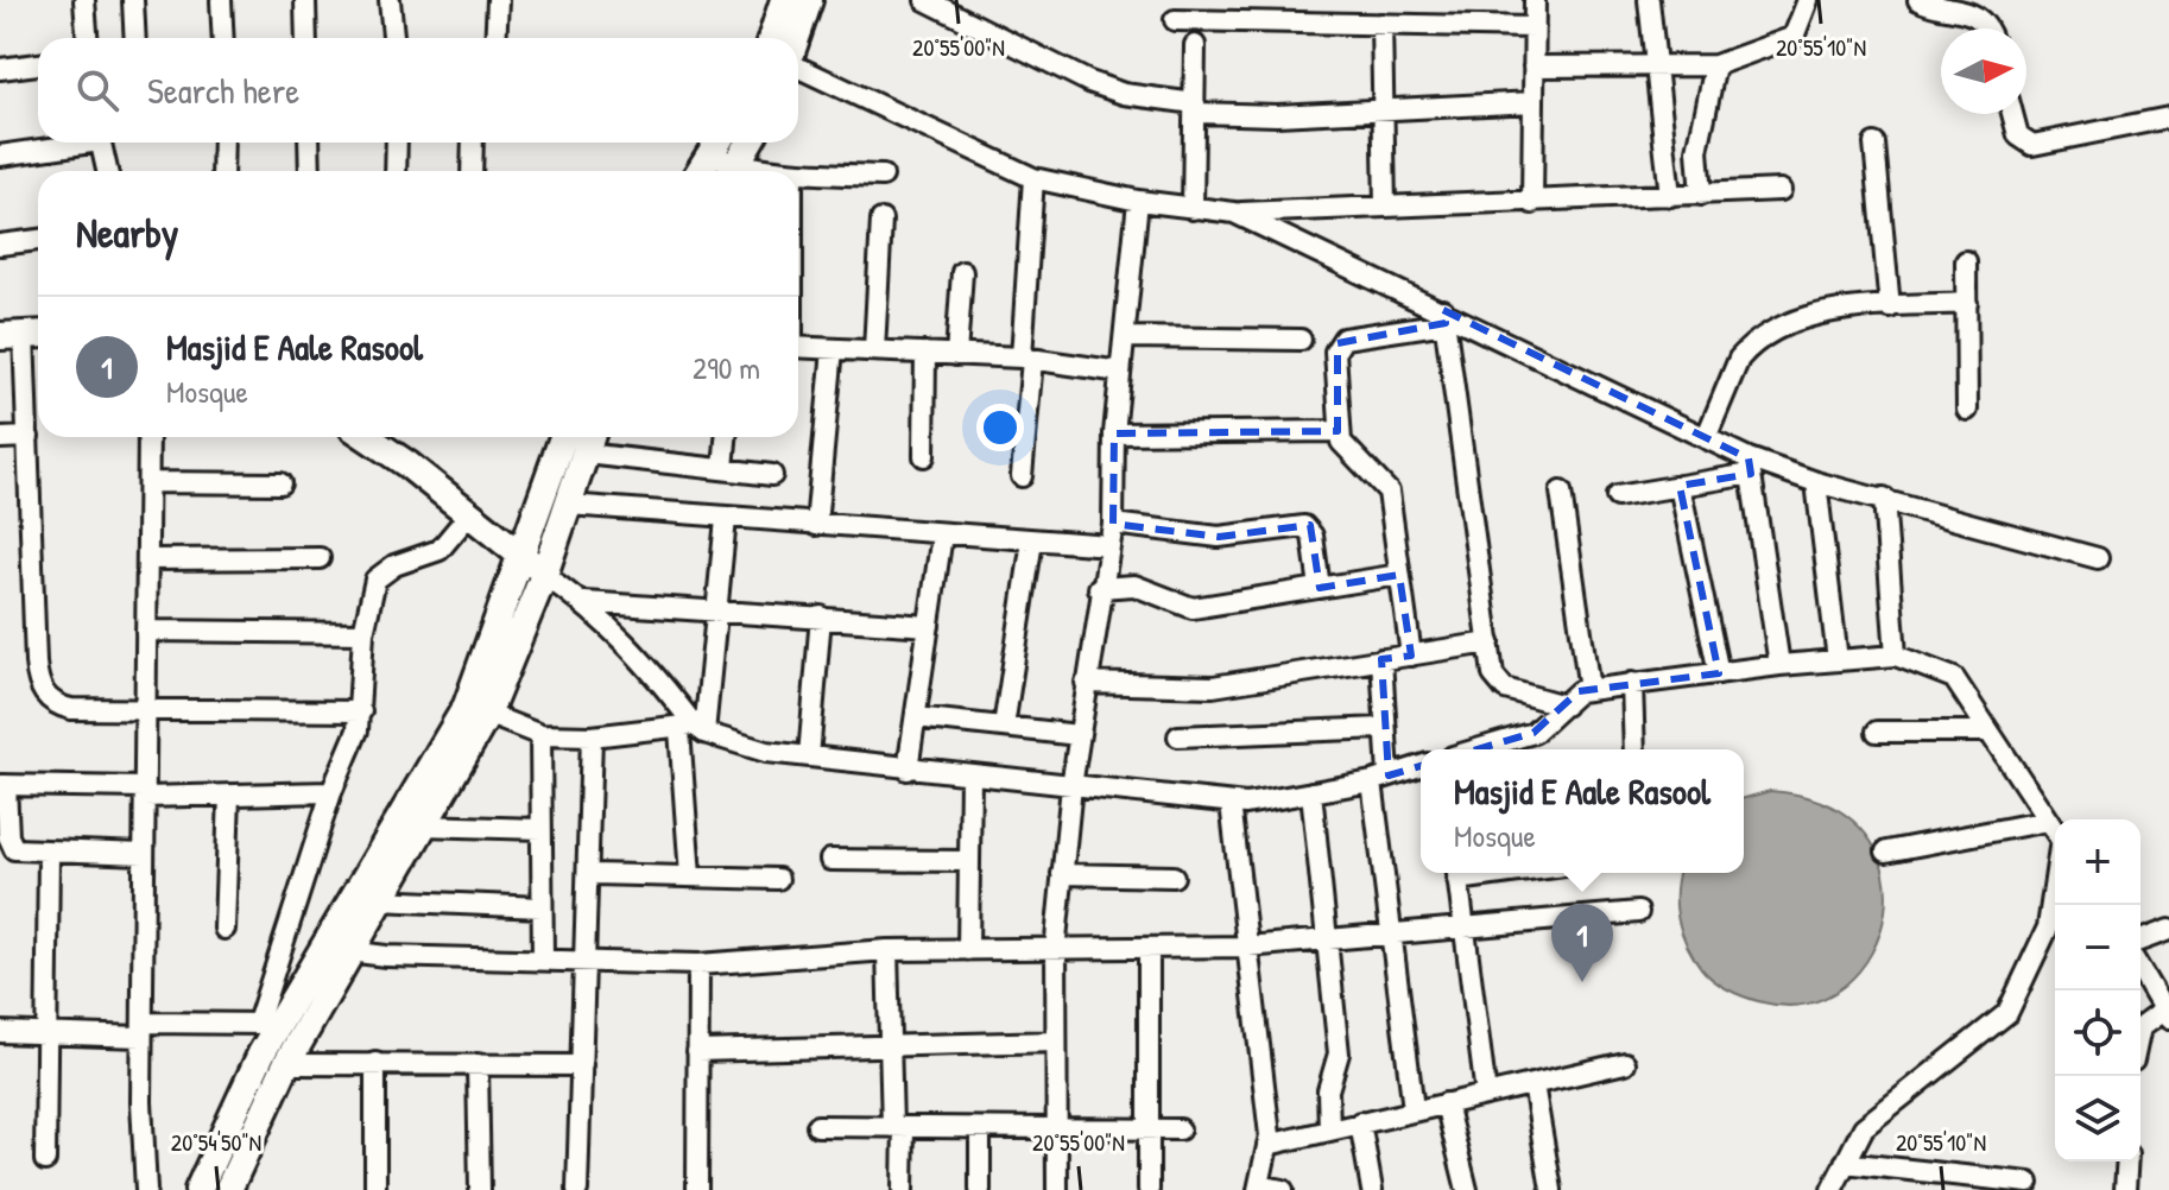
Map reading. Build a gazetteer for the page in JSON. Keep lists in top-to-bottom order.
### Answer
{
  "north": "right",
  "page": {
    "search": "Search here",
    "heading": "Nearby",
    "list": [
      {
        "mark": "1",
        "name": "Masjid E Aale Rasool",
        "note": "Mosque",
        "value": "290 m"
      }
    ],
    "popup": ["Masjid E Aale Rasool", "Mosque"],
    "map_buttons": ["+", "−"],
    "pins": "1"
  },
  "coordinates": ["20°55'00\"N", "20°55'10\"N", "20°54'50\"N"]
}
